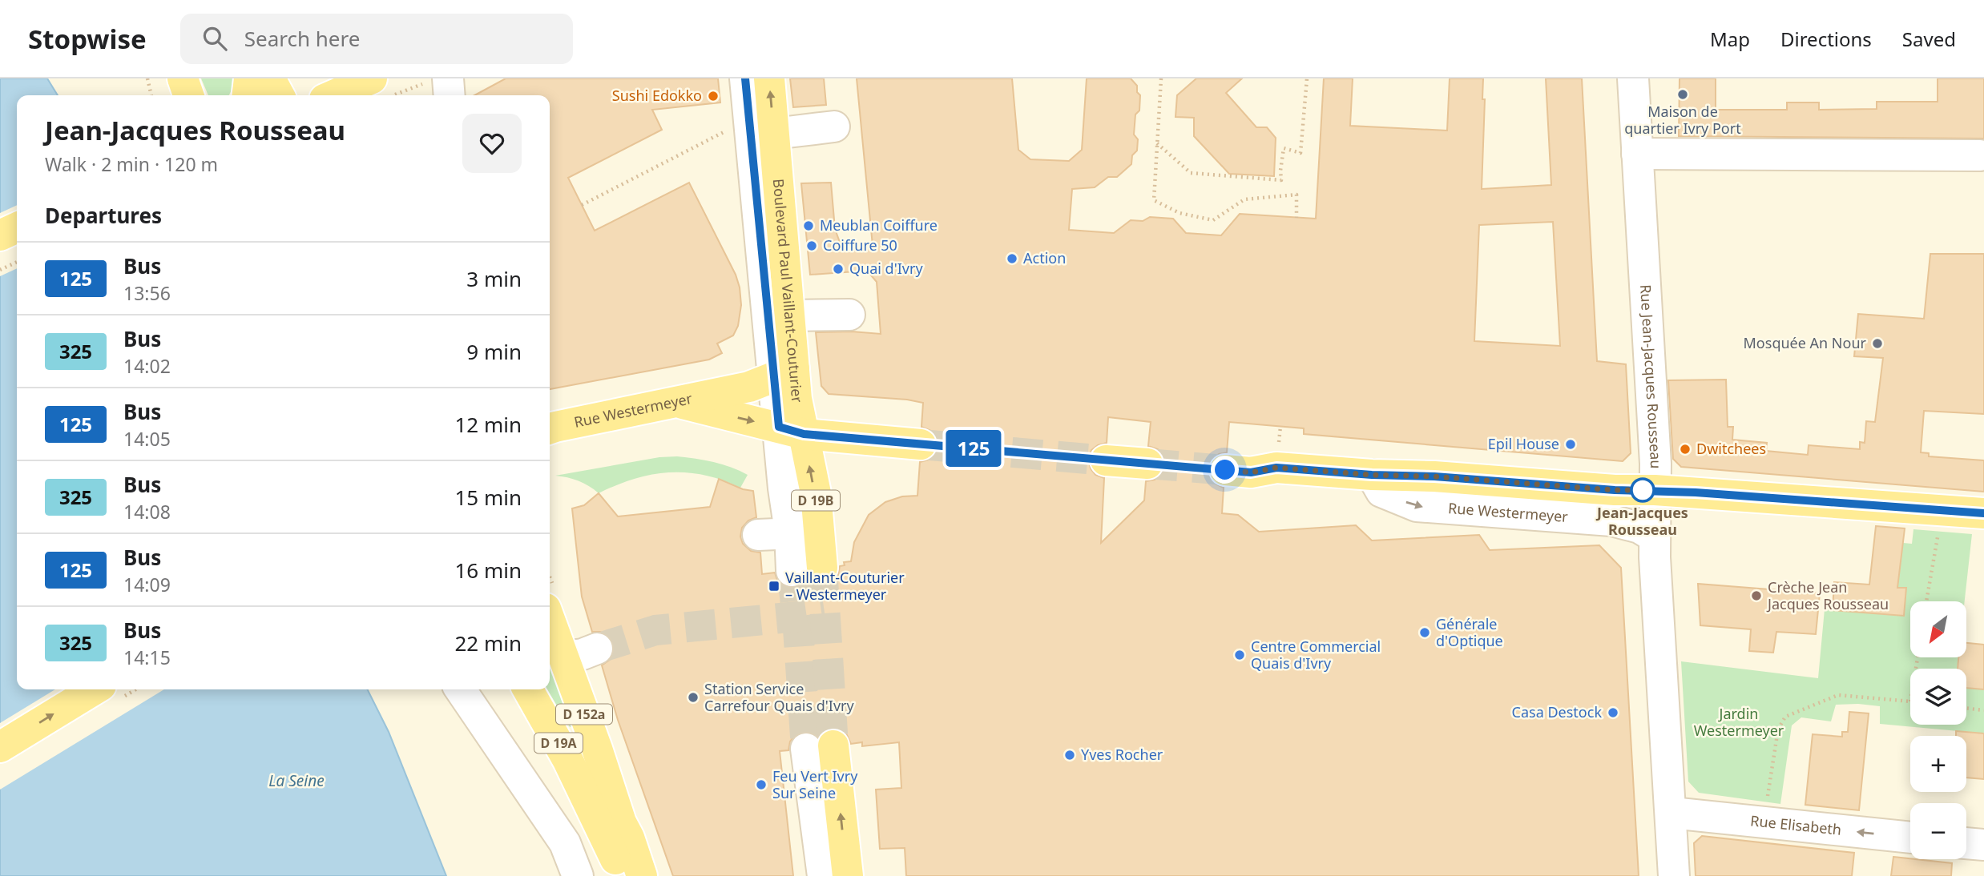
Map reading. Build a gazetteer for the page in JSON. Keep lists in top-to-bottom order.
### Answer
{
  "streets": {
    "main road": [
      "Boulevard Paul Vaillant-Couturier",
      "Rue Westermeyer",
      "D 19B",
      "D 152a",
      "D 19A"
    ],
    "street": ["Rue Jean-Jacques Rousseau", "Rue Elisabeth"]
  },
  "crossings": [
    ["Boulevard Paul Vaillant-Couturier", "Rue Westermeyer"],
    ["Rue Jean-Jacques Rousseau", "Rue Westermeyer"],
    ["Rue Jean-Jacques Rousseau", "Rue Elisabeth"]
  ],
  "one_way": ["Rue Elisabeth"],
  "water": ["La Seine"],
  "parks": ["Jardin Westermeyer"],
  "places": {
    "other": [
      "Maison de quartier Ivry Port",
      "Sushi Edokko",
      "Meublan Coiffure",
      "Coiffure 50",
      "Action",
      "Quai d'Ivry",
      "Mosquée An Nour",
      "Epil House",
      "Dwitchees",
      "Jean-Jacques Rousseau",
      "Crèche Jean Jacques Rousseau",
      "Générale d'Optique",
      "Centre Commercial Quais d'Ivry",
      "Station Service Carrefour Quais d'Ivry",
      "Casa Destock",
      "Yves Rocher",
      "Feu Vert Ivry Sur Seine"
    ],
    "transit": ["Vaillant-Couturier – Westermeyer"]
  },
  "lines": ["bus line 125"],
  "north": "bottom left",
  "page": {
    "header": "Stopwise",
    "search": "Search here",
    "nav": ["Map", "Directions", "Saved"],
    "on_map": "125",
    "heading": [
      ["Jean-Jacques Rousseau", "Walk · 2 min · 120 m"],
      "Departures"
    ],
    "list": [
      {
        "mark": "125",
        "name": "Bus",
        "note": "13:56",
        "value": "3 min"
      },
      {
        "mark": "325",
        "name": "Bus",
        "note": "14:02",
        "value": "9 min"
      },
      {
        "mark": "125",
        "name": "Bus",
        "note": "14:05",
        "value": "12 min"
      },
      {
        "mark": "325",
        "name": "Bus",
        "note": "14:08",
        "value": "15 min"
      },
      {
        "mark": "125",
        "name": "Bus",
        "note": "14:09",
        "value": "16 min"
      },
      {
        "mark": "325",
        "name": "Bus",
        "note": "14:15",
        "value": "22 min"
      }
    ],
    "map_buttons": ["+", "−"]
  }
}
